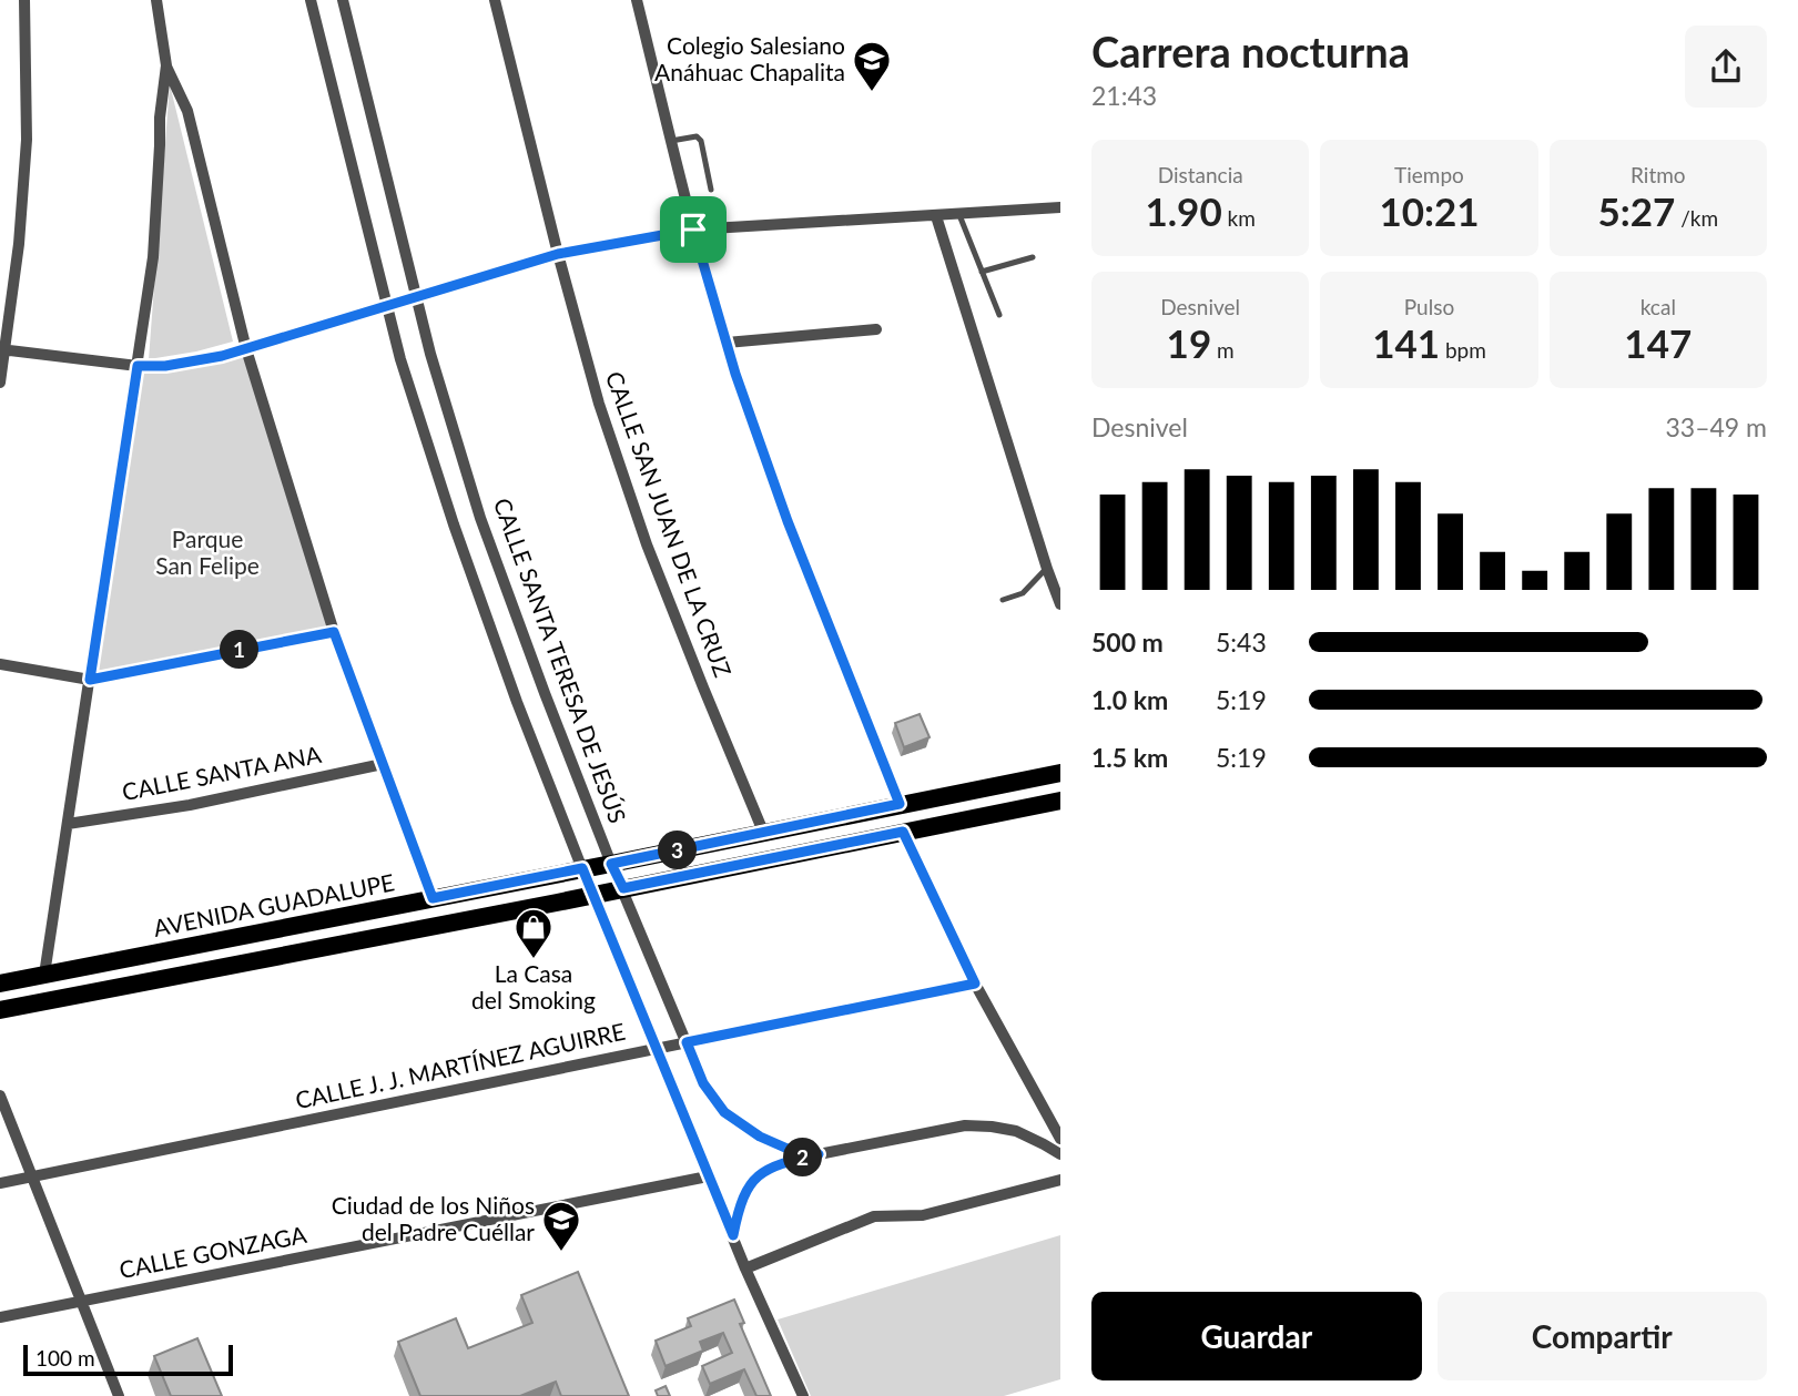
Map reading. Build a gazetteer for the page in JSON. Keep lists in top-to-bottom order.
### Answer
{
  "streets": {
    "main road": ["AVENIDA GUADALUPE"],
    "street": [
      "CALLE SAN JUAN DE LA CRUZ",
      "CALLE SANTA TERESA DE JESÚS",
      "CALLE SANTA ANA",
      "CALLE J. J. MARTÍNEZ AGUIRRE",
      "CALLE GONZAGA"
    ]
  },
  "crossings": [
    ["CALLE SAN JUAN DE LA CRUZ", "AVENIDA GUADALUPE"],
    ["CALLE SANTA TERESA DE JESÚS", "AVENIDA GUADALUPE"],
    ["CALLE SANTA TERESA DE JESÚS", "CALLE J. J. MARTÍNEZ AGUIRRE"]
  ],
  "parks": ["Parque San Felipe"],
  "places": {
    "school or university": ["Colegio Salesiano Anáhuac Chapalita", "Ciudad de los Niños del Padre Cuéllar"],
    "shop": ["La Casa del Smoking"]
  },
  "scale_bar": "100 m",
  "page": {
    "heading": ["Carrera nocturna", "21:43"],
    "stats": [
      ["Distancia", "1.90 km"],
      ["Tiempo", "10:21"],
      ["Ritmo", "5:27 /km"],
      ["Desnivel", "19 m"],
      ["Pulso", "141 bpm"],
      ["kcal", "147"]
    ],
    "chart": ["Desnivel", "33–49 m"],
    "list": [
      {
        "name": "500 m",
        "note": "5:43"
      },
      {
        "name": "1.0 km",
        "note": "5:19"
      },
      {
        "name": "1.5 km",
        "note": "5:19"
      }
    ],
    "pins": ["1", "3", "2"],
    "buttons": ["Guardar", "Compartir"],
    "scale": "100 m"
  }
}
